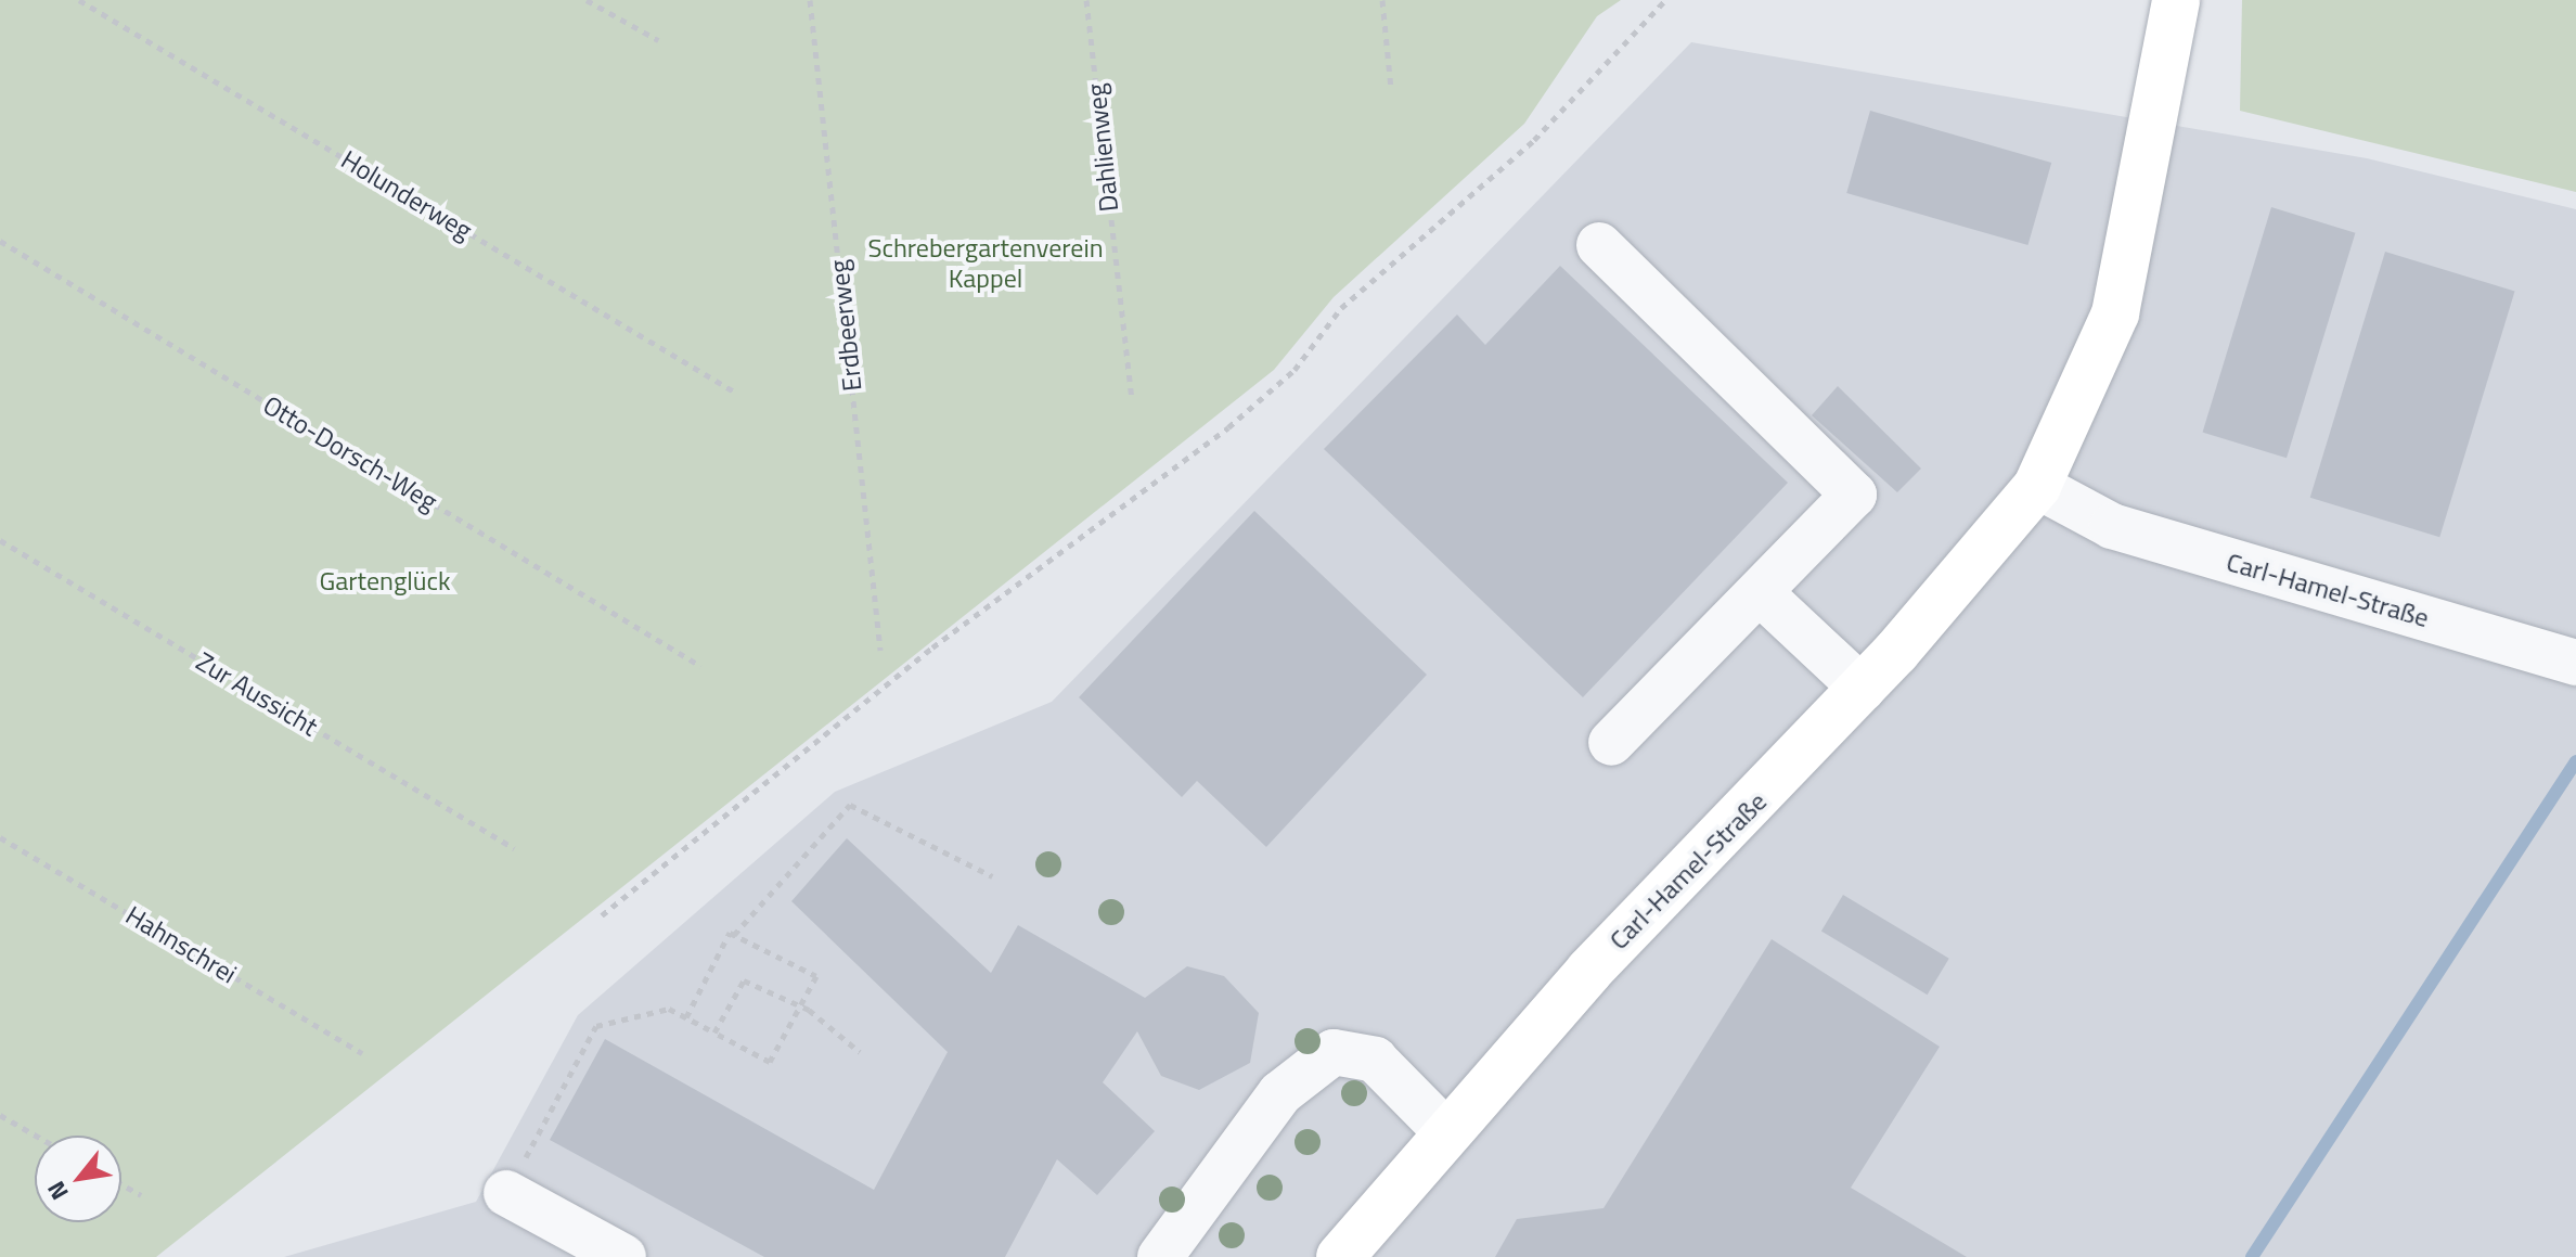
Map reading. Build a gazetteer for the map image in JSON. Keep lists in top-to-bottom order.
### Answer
{
  "streets": {
    "main road": ["Carl-Hamel-Straße"],
    "path": [
      "Dahlienweg",
      "Holunderweg",
      "Erdbeerweg",
      "Otto-Dorsch-Weg",
      "Zur Aussicht",
      "Hahnschrei"
    ]
  },
  "parks": ["Schrebergartenverein Kappel", "Gartenglück"],
  "north": "bottom left"
}
